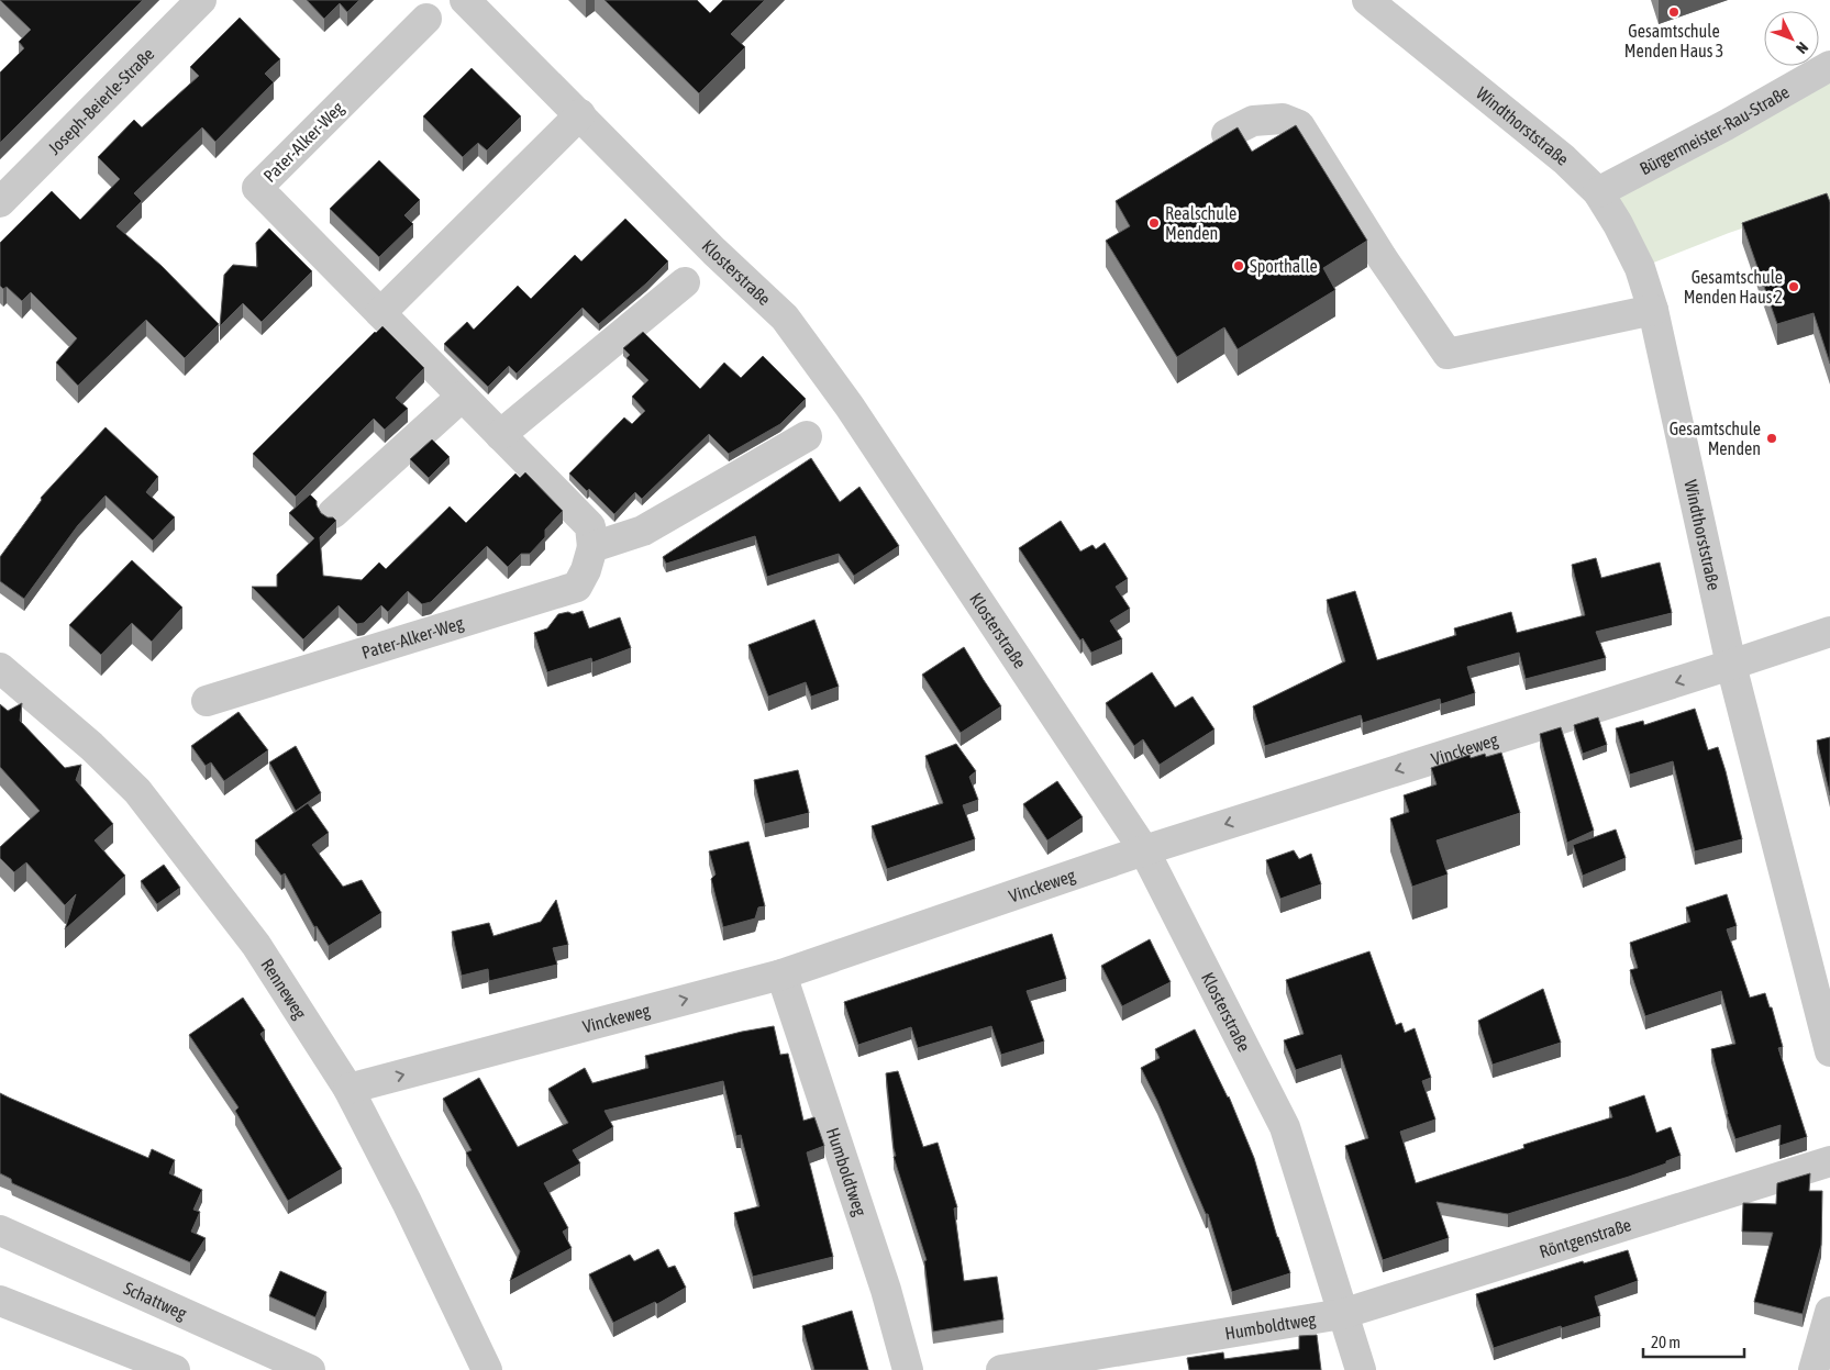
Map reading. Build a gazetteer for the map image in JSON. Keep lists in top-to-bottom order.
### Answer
{
  "streets": {
    "street": [
      "Joseph-Beierle-Straße",
      "Windthorststraße",
      "Bürgermeister-Rau-Straße",
      "Pater-Alker-Weg",
      "Klosterstraße",
      "Vinckeweg",
      "Renneweg",
      "Humboldtweg",
      "Röntgenstraße",
      "Schattweg"
    ]
  },
  "crossings": [
    ["Windthorststraße", "Bürgermeister-Rau-Straße"],
    ["Windthorststraße", "Vinckeweg"],
    ["Klosterstraße", "Vinckeweg"],
    ["Klosterstraße", "Humboldtweg"],
    ["Klosterstraße", "Röntgenstraße"],
    ["Vinckeweg", "Renneweg"],
    ["Vinckeweg", "Humboldtweg"],
    ["Humboldtweg", "Röntgenstraße"]
  ],
  "places": [
    "Gesamtschule Menden Haus 3",
    "Realschule Menden",
    "Sporthalle",
    "Gesamtschule Menden Haus 2",
    "Gesamtschule Menden"
  ],
  "scale_bar": "20 m",
  "north": "bottom right"
}
